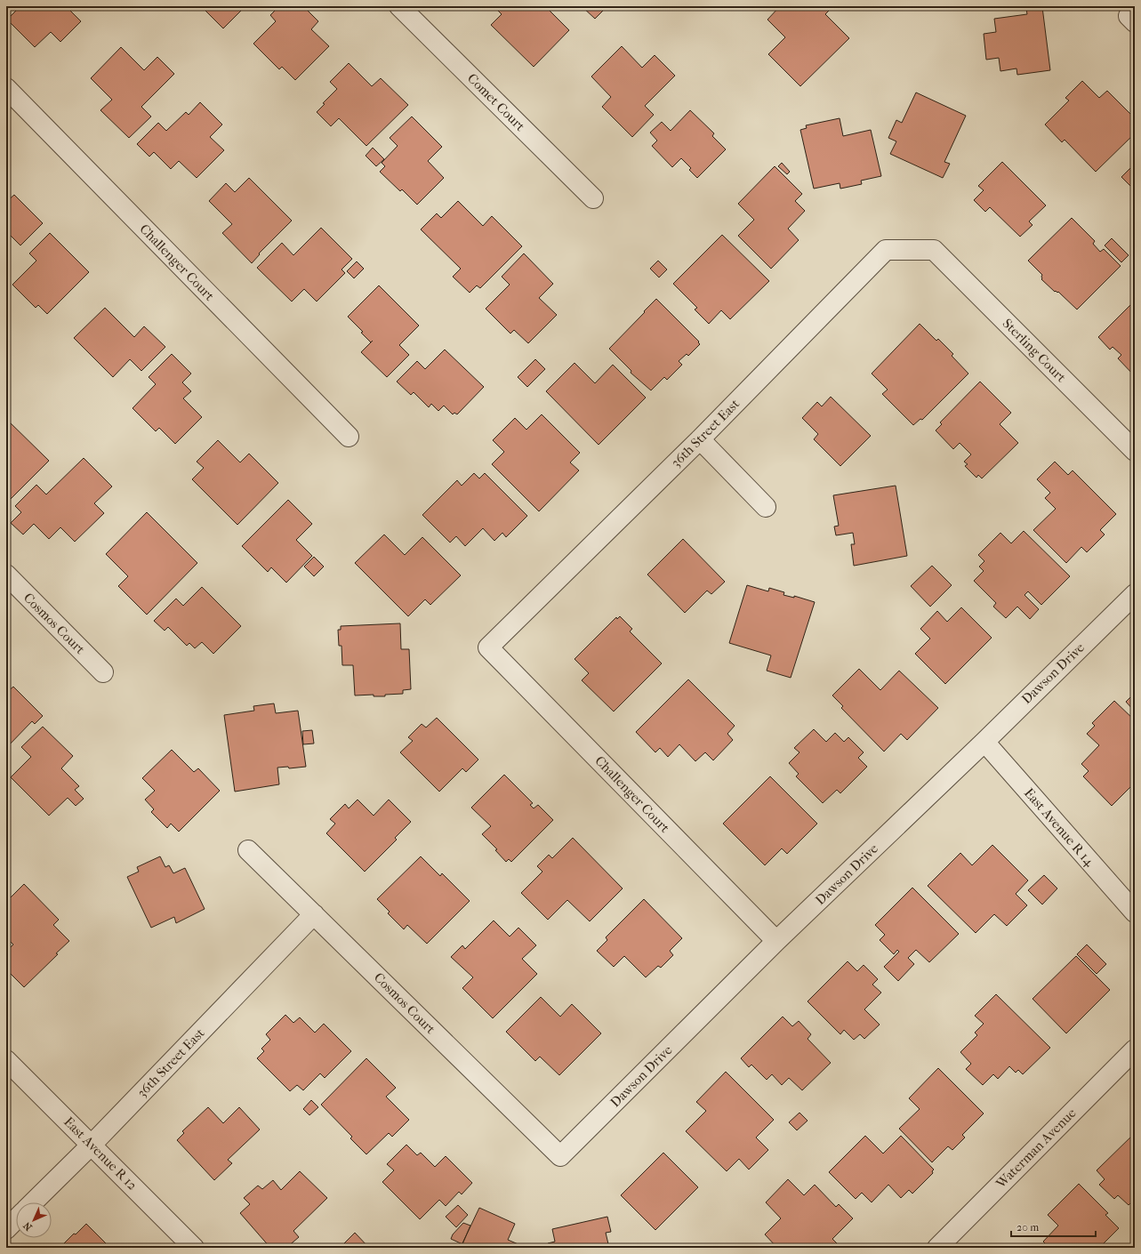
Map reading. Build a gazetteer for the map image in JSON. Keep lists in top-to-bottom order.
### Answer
{
  "streets": {
    "street": [
      "Comet Court",
      "Challenger Court",
      "Sterling Court",
      "36th Street East",
      "Cosmos Court",
      "Dawson Drive",
      "East Avenue R 14",
      "Waterman Avenue",
      "East Avenue R 12"
    ]
  },
  "crossings": [
    ["Challenger Court", "36th Street East"],
    ["Challenger Court", "Dawson Drive"],
    ["Sterling Court", "36th Street East"],
    ["36th Street East", "Cosmos Court"],
    ["36th Street East", "East Avenue R 12"],
    ["Cosmos Court", "Dawson Drive"],
    ["Dawson Drive", "East Avenue R 14"]
  ],
  "scale_bar": "20 m",
  "north": "bottom left"
}
